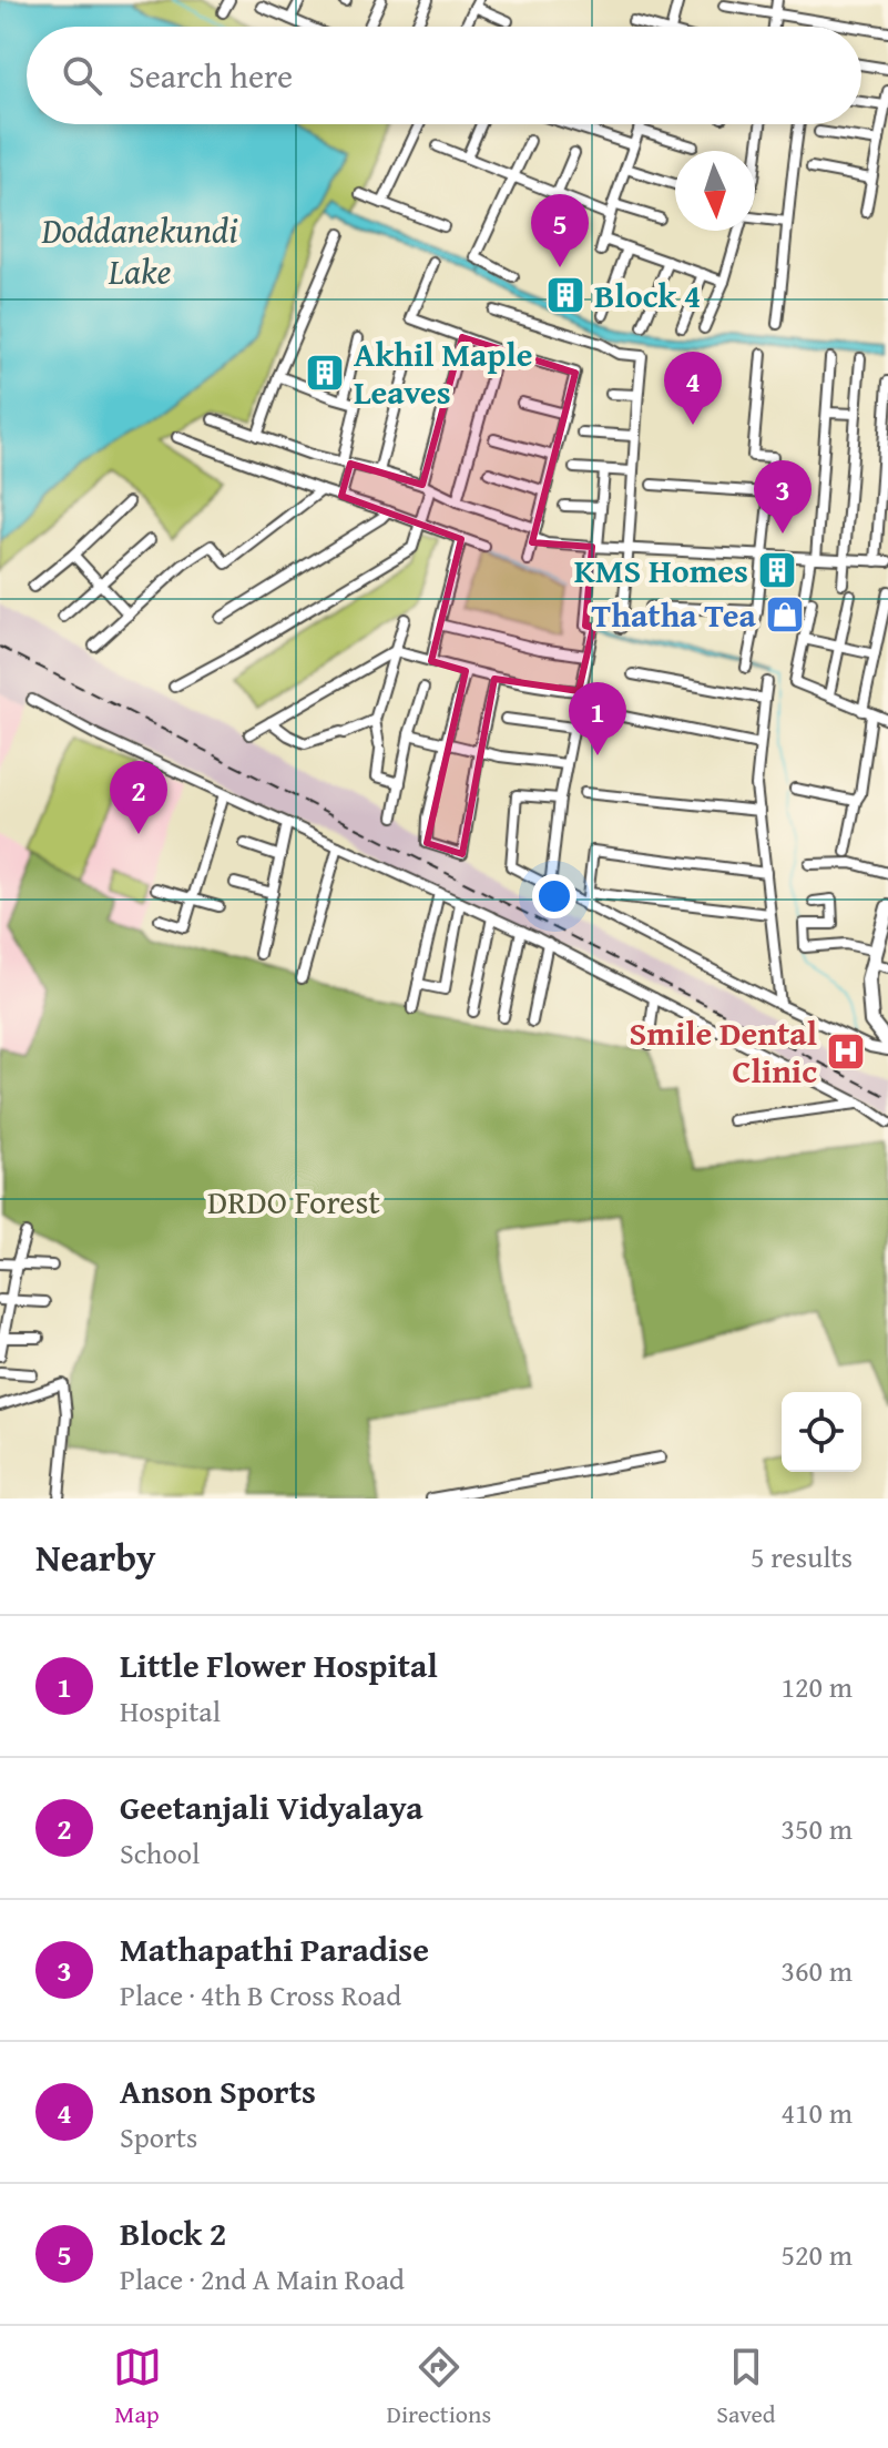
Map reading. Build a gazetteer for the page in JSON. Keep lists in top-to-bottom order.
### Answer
{
  "water": ["Doddanekundi Lake"],
  "parks": ["DRDO Forest"],
  "places": {
    "building": ["Block 4", "Akhil Maple Leaves", "KMS Homes"],
    "shop": ["Thatha Tea"],
    "hospital": ["Smile Dental Clinic"]
  },
  "north": "bottom",
  "page": {
    "search": "Search here",
    "pins": [
      "5",
      "4",
      "3",
      "1",
      "2"
    ],
    "heading": ["Nearby", "5 results"],
    "list": [
      {
        "mark": "1",
        "name": "Little Flower Hospital",
        "note": "Hospital",
        "value": "120 m"
      },
      {
        "mark": "2",
        "name": "Geetanjali Vidyalaya",
        "note": "School",
        "value": "350 m"
      },
      {
        "mark": "3",
        "name": "Mathapathi Paradise",
        "note": "Place · 4th B Cross Road",
        "value": "360 m"
      },
      {
        "mark": "4",
        "name": "Anson Sports",
        "note": "Sports",
        "value": "410 m"
      },
      {
        "mark": "5",
        "name": "Block 2",
        "note": "Place · 2nd A Main Road",
        "value": "520 m"
      }
    ],
    "nav": ["Map", "Directions", "Saved"]
  }
}
